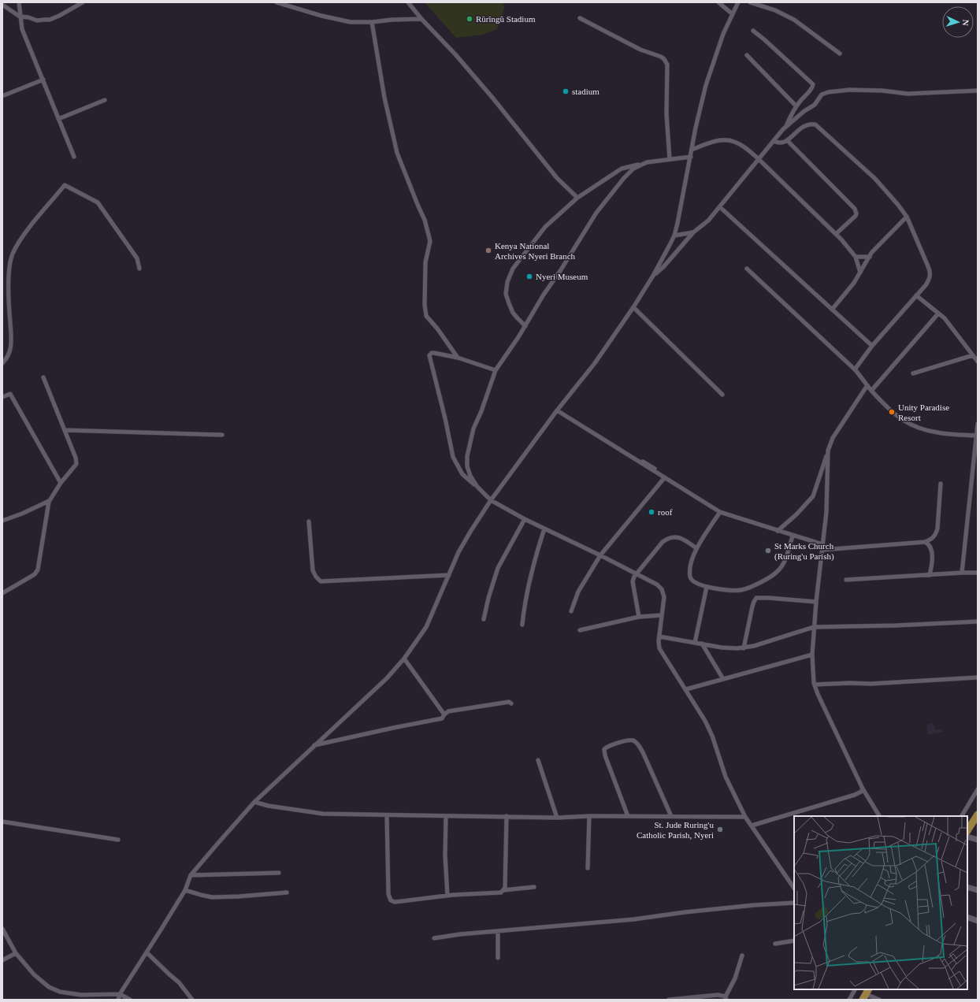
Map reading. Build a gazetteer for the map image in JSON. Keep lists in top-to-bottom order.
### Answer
{
  "places": [
    "Rũrĩngũ Stadium",
    "stadium",
    "Kenya National Archives Nyeri Branch",
    "Nyeri Museum",
    "Unity Paradise Resort",
    "roof",
    "St Marks Church (Ruring'u Parish)",
    "St. Jude Ruring'u Catholic Parish, Nyeri"
  ],
  "north": "right"
}
